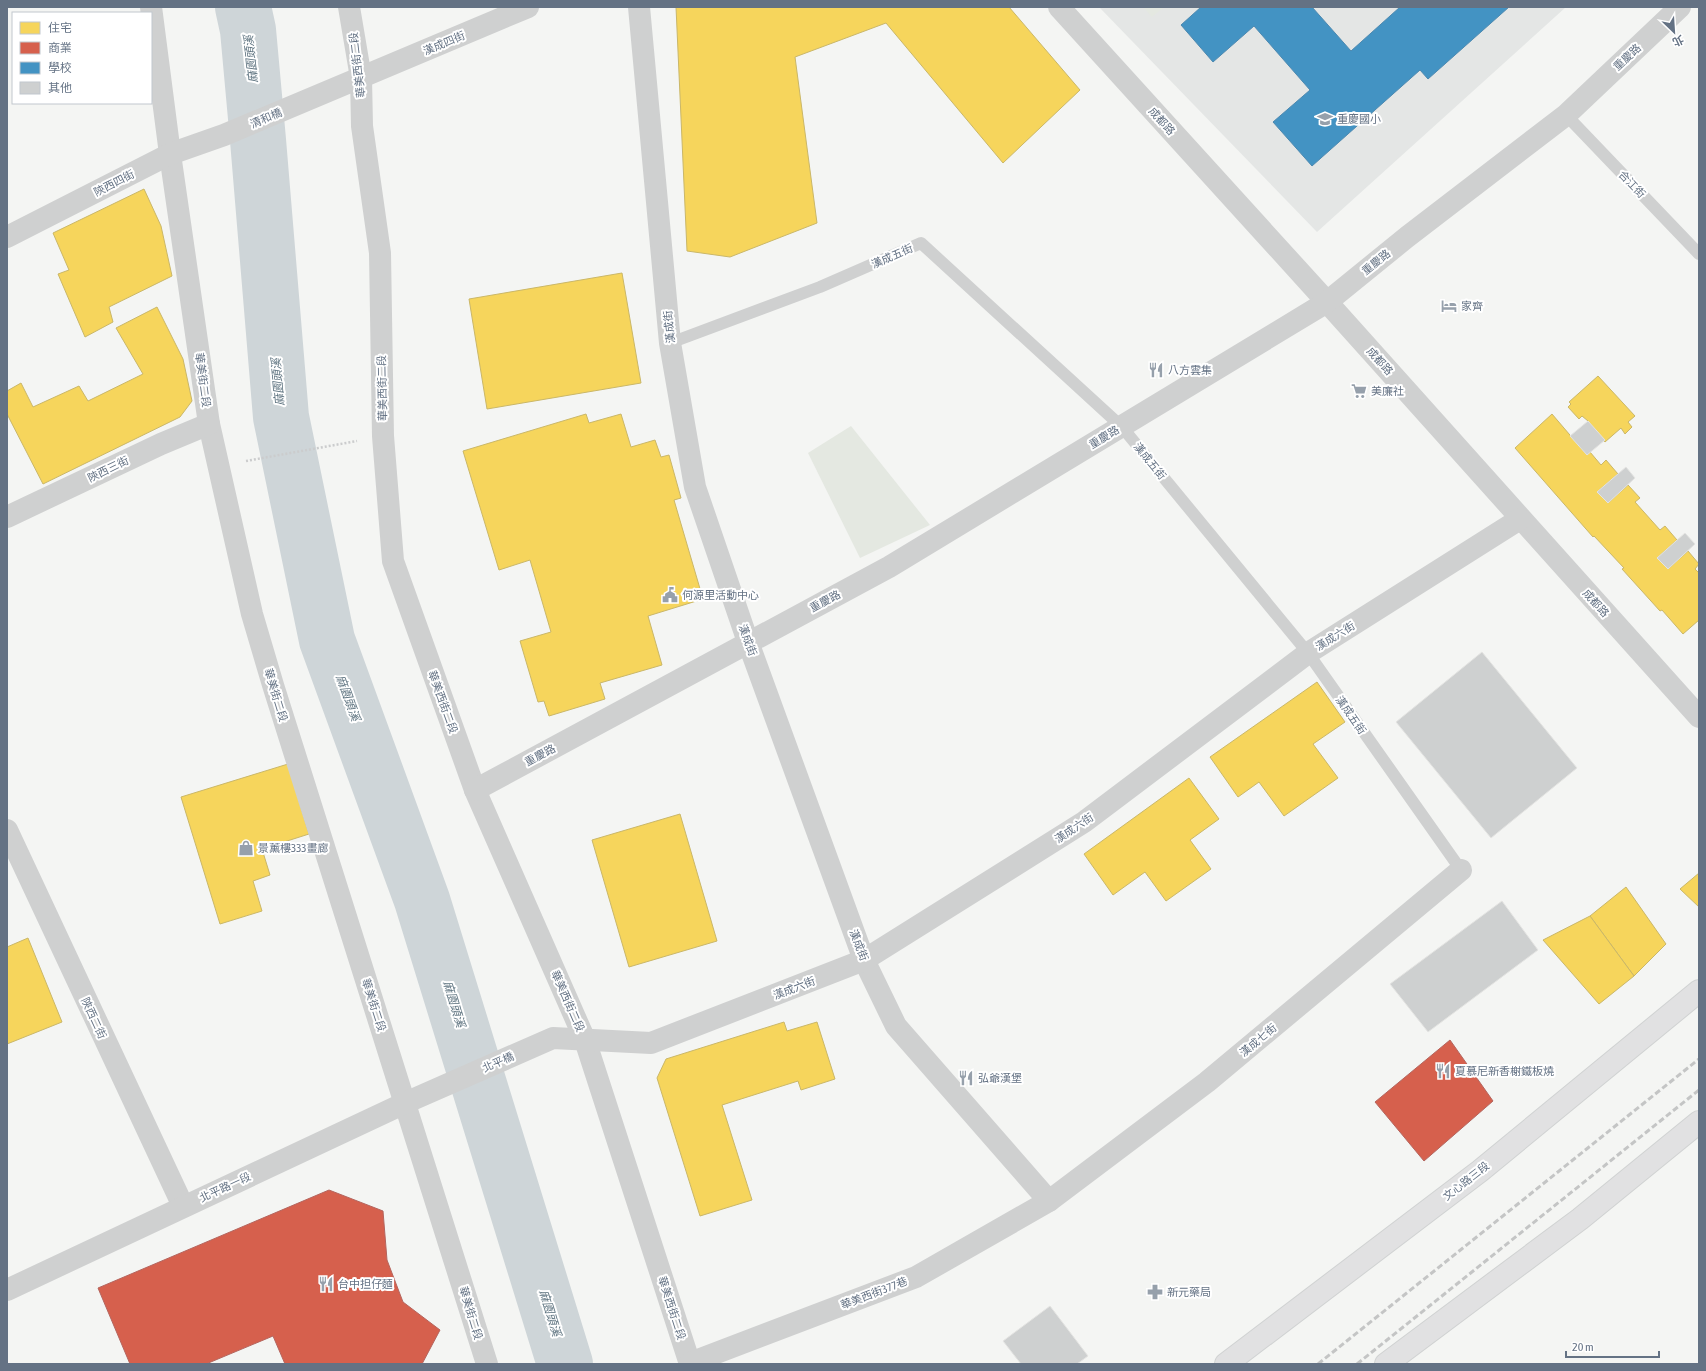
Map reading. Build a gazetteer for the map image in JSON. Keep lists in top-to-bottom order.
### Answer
{
  "streets": {
    "main road": ["文心路三段"],
    "street": [
      "漢成四街",
      "重慶路",
      "華美西街二段",
      "清和橋",
      "成都路",
      "陝西四街",
      "漢成街",
      "華美街二段",
      "陝西三街",
      "漢成六街",
      "陝西二街",
      "漢成七街",
      "北平橋",
      "北平路一段",
      "華美西街377巷"
    ],
    "lane": ["合江街", "漢成五街"]
  },
  "crossings": [
    ["漢成四街", "華美西街二段"],
    ["漢成四街", "清和橋"],
    ["重慶路", "華美西街二段"],
    ["重慶路", "成都路"],
    ["重慶路", "合江街"],
    ["重慶路", "漢成五街"],
    ["重慶路", "漢成街"],
    ["華美西街二段", "清和橋"],
    ["華美西街二段", "漢成六街"],
    ["華美西街二段", "北平橋"],
    ["華美西街二段", "華美西街377巷"],
    ["清和橋", "陝西四街"],
    ["成都路", "漢成六街"],
    ["陝西四街", "華美街二段"],
    ["漢成五街", "漢成街"],
    ["漢成五街", "漢成六街"],
    ["漢成五街", "漢成七街"],
    ["漢成街", "漢成六街"],
    ["漢成街", "漢成七街"],
    ["漢成街", "華美西街377巷"],
    ["華美街二段", "陝西三街"],
    ["華美街二段", "北平路一段"],
    ["漢成六街", "北平橋"],
    ["陝西二街", "北平路一段"],
    ["漢成七街", "華美西街377巷"],
    ["北平橋", "北平路一段"]
  ],
  "water": ["麻園頭溪"],
  "places": {
    "school or university": ["重慶國小"],
    "hotel": ["家齊"],
    "restaurant": [
      "八方雲集",
      "夏慕尼新香榭鐵板燒",
      "弘爺漢堡",
      "台中担仔麵"
    ],
    "supermarket": ["美廉社"],
    "public building": ["何源里活動中心"],
    "shop": ["景薰樓333畫廊"],
    "pharmacy": ["新元藥局"]
  },
  "legend": [
    "住宅",
    "商業",
    "學校",
    "其他"
  ],
  "scale_bar": "20 m",
  "north": "bottom right"
}
